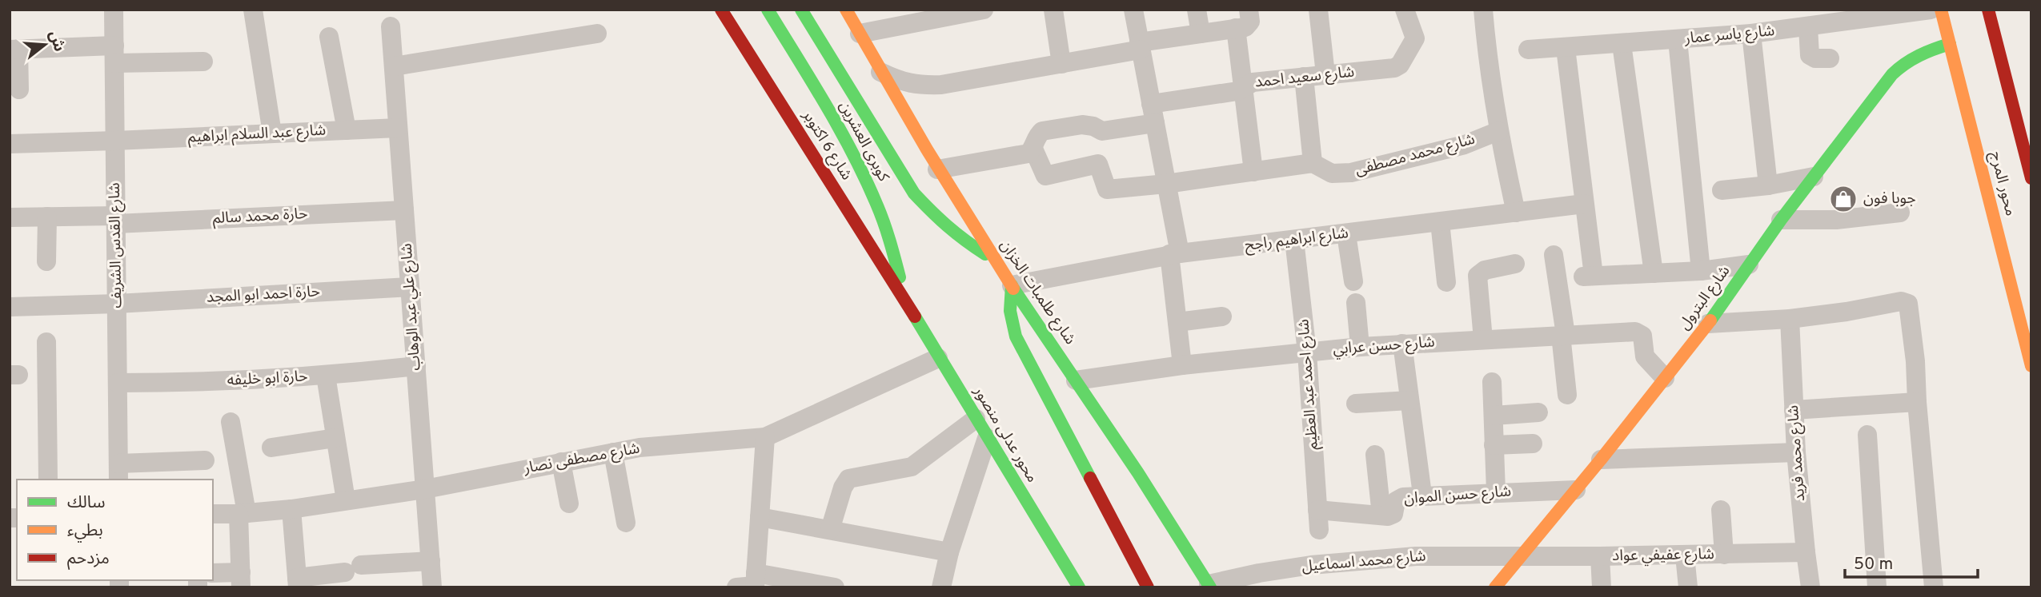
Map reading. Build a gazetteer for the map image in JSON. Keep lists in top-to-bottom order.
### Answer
{
  "streets": {
    "main road": [
      "كوبرى العشرين",
      "شارع 6 اكتوبر",
      "محور المرج",
      "شارع طلمبات الخزان",
      "شارع البترول",
      "محور عدلى منصور"
    ],
    "street": [
      "شارع ياسر عمار",
      "شارع سعيد احمد",
      "شارع عبد السلام ابراهيم",
      "شارع محمد مصطفى",
      "حارة محمد سالم",
      "شارع ابراهيم راجح",
      "شارع القدس الشريف",
      "حارة احمد ابو المجد",
      "شارع علي عبد الوهاب",
      "شارع حسن عرابي",
      "حارة ابو خليفه",
      "شارع احمد عبد العظيم",
      "شارع محمد فريد",
      "شارع مصطفى نصار",
      "شارع حسن الموان",
      "شارع عفيفي عواد",
      "شارع محمد اسماعيل"
    ]
  },
  "crossings": [
    ["شارع سعيد احمد", "شارع محمد مصطفى"],
    ["شارع عبد السلام ابراهيم", "شارع القدس الشريف"],
    ["شارع عبد السلام ابراهيم", "شارع علي عبد الوهاب"],
    ["كوبرى العشرين", "شارع 6 اكتوبر"],
    ["كوبرى العشرين", "شارع طلمبات الخزان"],
    ["كوبرى العشرين", "محور عدلى منصور"],
    ["شارع 6 اكتوبر", "محور عدلى منصور"],
    ["محور المرج", "شارع البترول"],
    ["حارة محمد سالم", "شارع القدس الشريف"],
    ["حارة محمد سالم", "شارع علي عبد الوهاب"],
    ["شارع ابراهيم راجح", "شارع طلمبات الخزان"],
    ["شارع ابراهيم راجح", "شارع احمد عبد العظيم"],
    ["شارع القدس الشريف", "حارة احمد ابو المجد"],
    ["شارع القدس الشريف", "حارة ابو خليفه"],
    ["شارع طلمبات الخزان", "شارع حسن عرابي"],
    ["شارع طلمبات الخزان", "شارع محمد اسماعيل"],
    ["حارة احمد ابو المجد", "شارع علي عبد الوهاب"],
    ["شارع البترول", "شارع حسن عرابي"],
    ["شارع البترول", "شارع حسن الموان"],
    ["شارع البترول", "شارع عفيفي عواد"],
    ["شارع البترول", "شارع محمد اسماعيل"],
    ["شارع علي عبد الوهاب", "حارة ابو خليفه"],
    ["شارع علي عبد الوهاب", "شارع مصطفى نصار"],
    ["شارع حسن عرابي", "شارع احمد عبد العظيم"],
    ["محور عدلى منصور", "شارع مصطفى نصار"],
    ["شارع محمد فريد", "شارع عفيفي عواد"],
    ["شارع عفيفي عواد", "شارع محمد اسماعيل"]
  ],
  "places": {
    "shop": ["جوبا فون"]
  },
  "legend": ["سالك", "بطيء", "مزدحم"],
  "scale_bar": "50 m",
  "north": "right"
}
